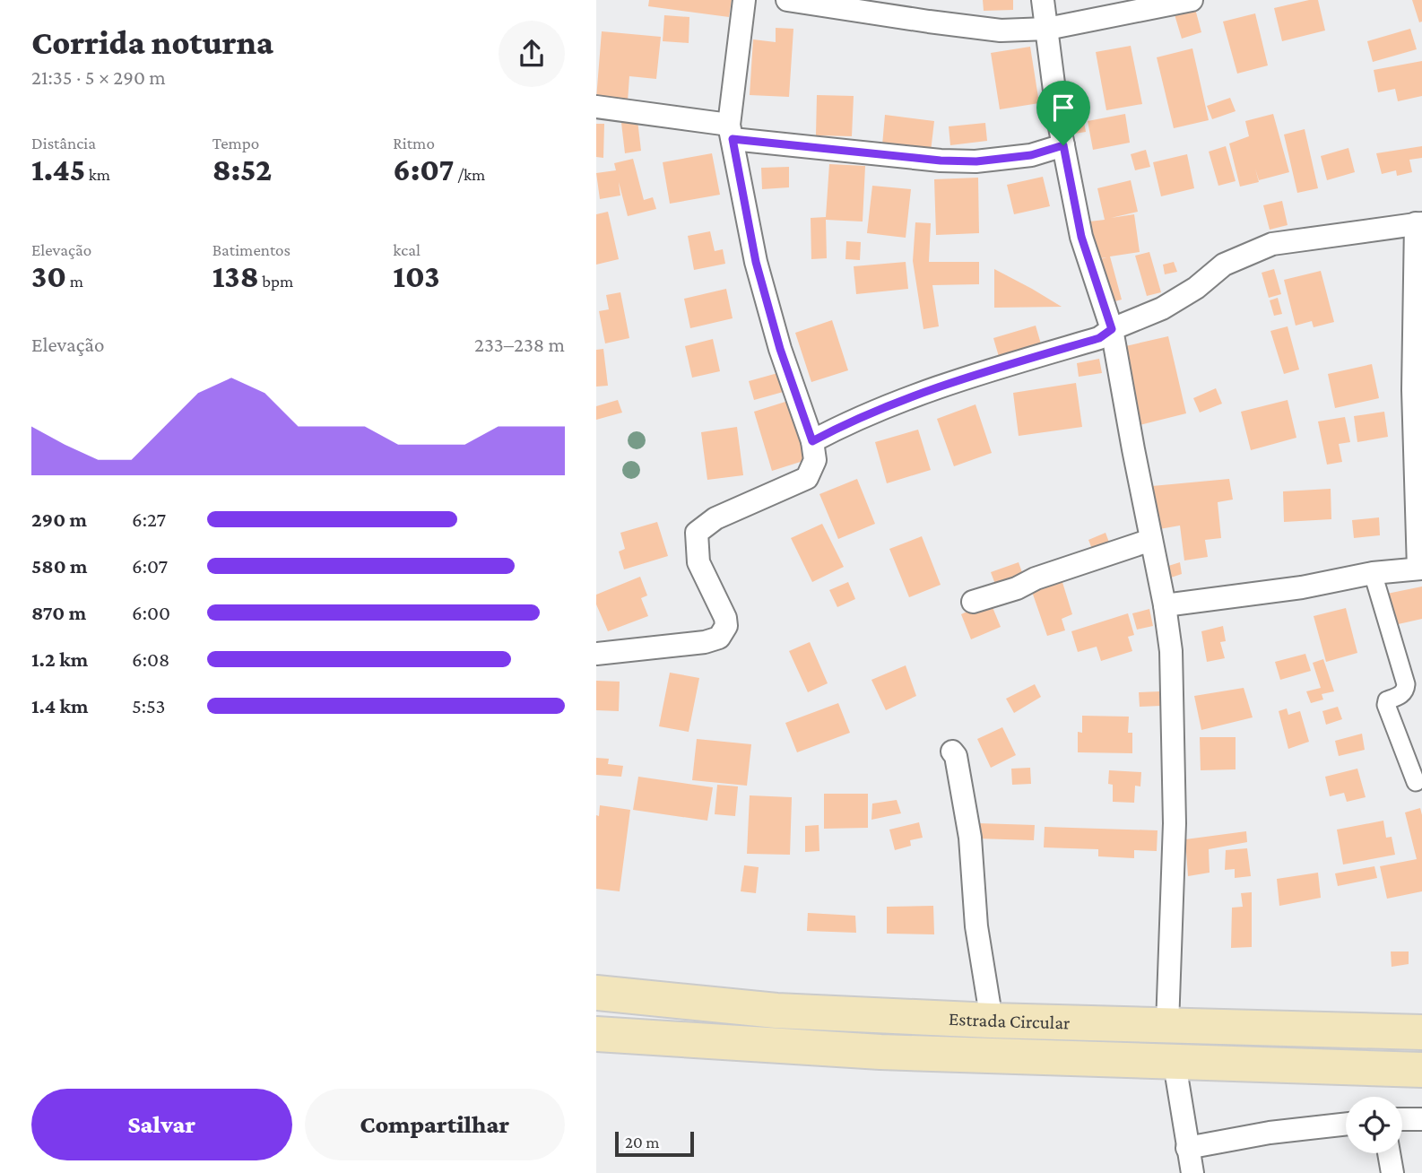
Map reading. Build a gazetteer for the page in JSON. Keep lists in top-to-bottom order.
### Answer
{
  "streets": {
    "main road": ["Estrada Circular"]
  },
  "scale_bar": "20 m",
  "page": {
    "heading": ["Corrida noturna", "21:35 · 5 × 290 m"],
    "stats": [
      ["Distância", "1.45 km"],
      ["Tempo", "8:52"],
      ["Ritmo", "6:07 /km"],
      ["Elevação", "30 m"],
      ["Batimentos", "138 bpm"],
      ["kcal", "103"]
    ],
    "chart": ["Elevação", "233–238 m"],
    "list": [
      {
        "name": "290 m",
        "note": "6:27"
      },
      {
        "name": "580 m",
        "note": "6:07"
      },
      {
        "name": "870 m",
        "note": "6:00"
      },
      {
        "name": "1.2 km",
        "note": "6:08"
      },
      {
        "name": "1.4 km",
        "note": "5:53"
      }
    ],
    "buttons": ["Salvar", "Compartilhar"],
    "scale": "20 m"
  }
}
